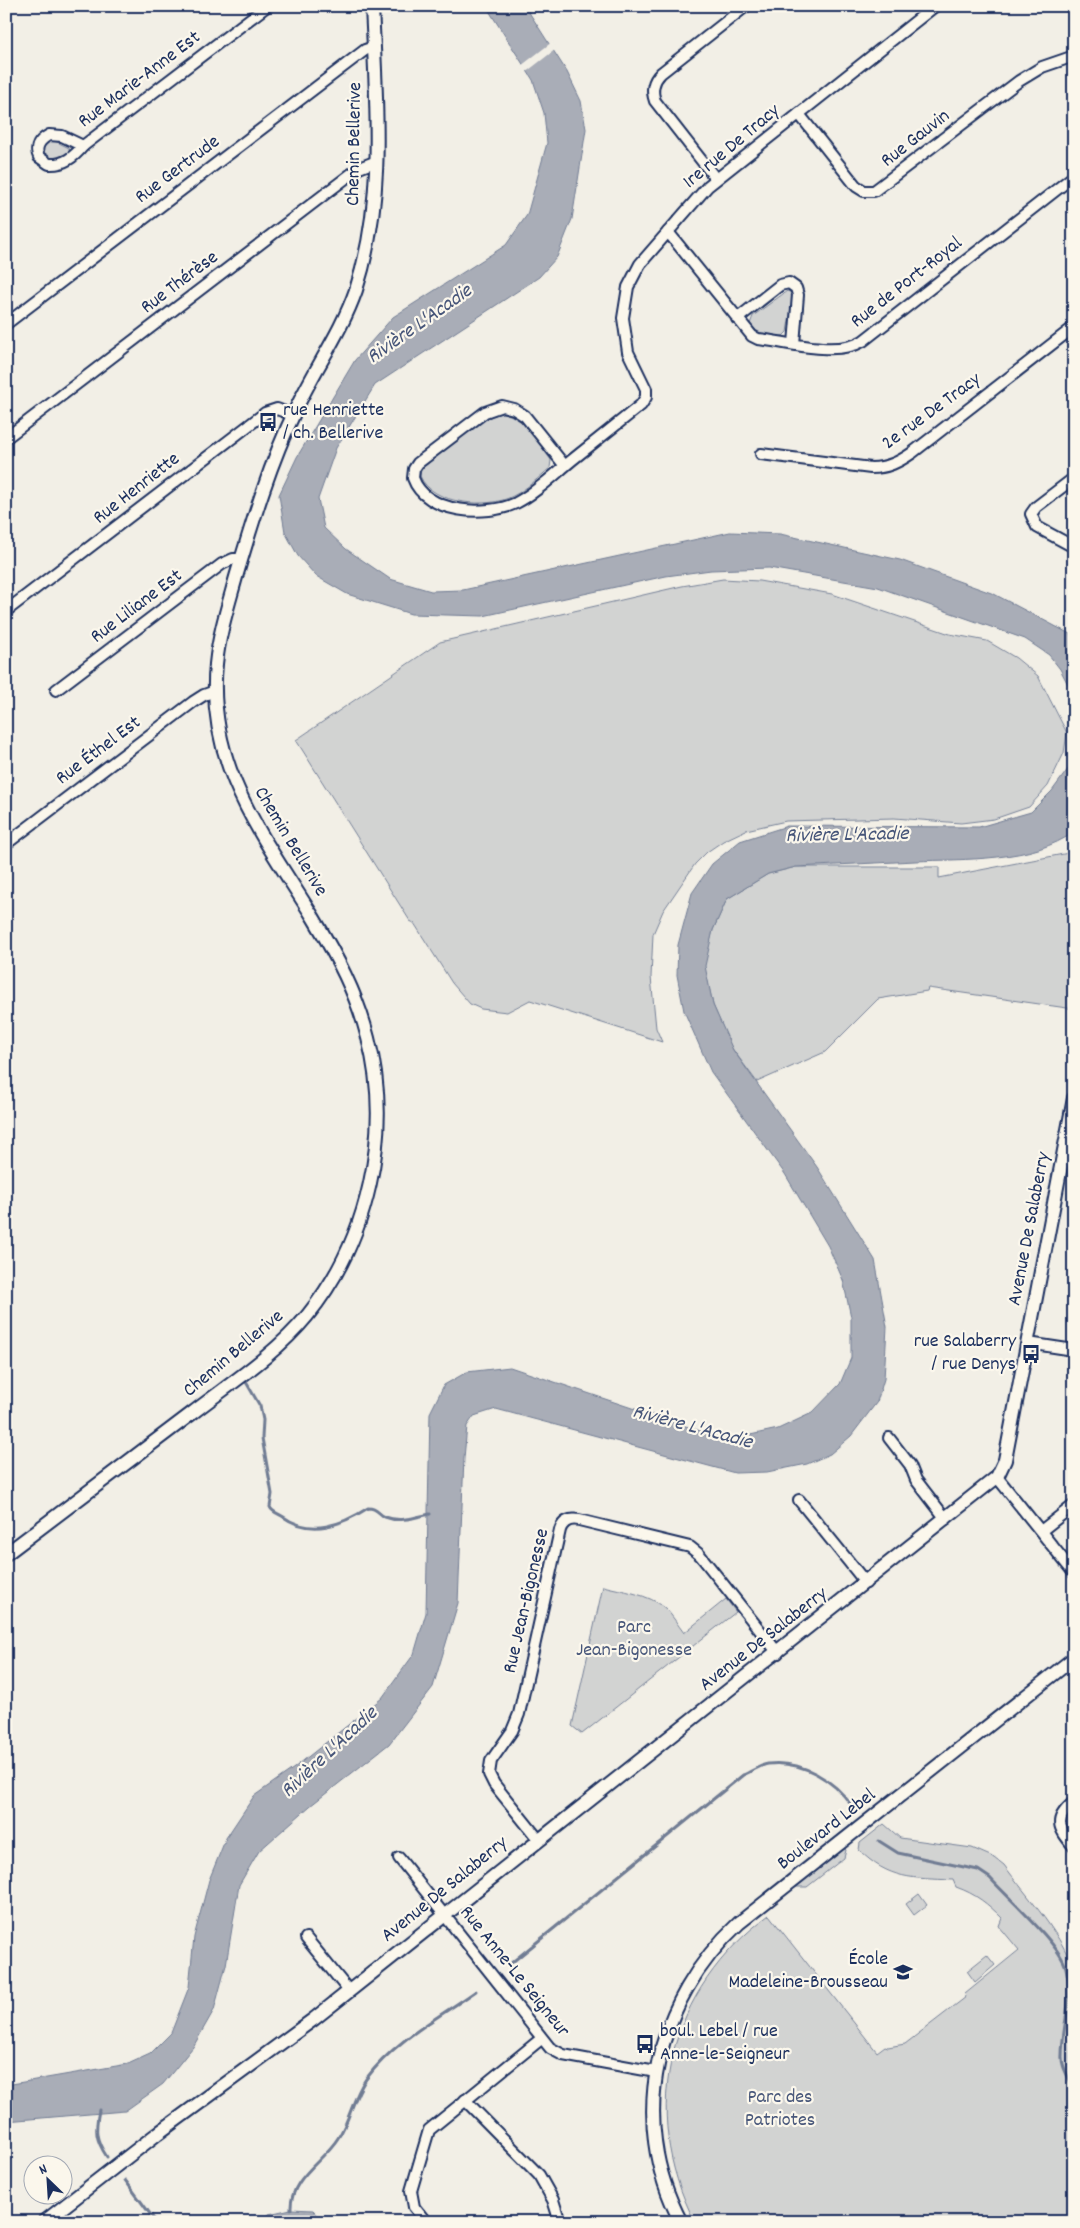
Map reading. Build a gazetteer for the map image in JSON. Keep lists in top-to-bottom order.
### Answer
{
  "streets": {
    "street": [
      "Rue Marie-Anne Est",
      "Rue Gauvin",
      "Chemin Bellerive",
      "1re rue De Tracy",
      "Rue Gertrude",
      "Rue Thérèse",
      "Rue de Port-Royal",
      "2e rue De Tracy",
      "Rue Henriette",
      "Rue Liliane Est",
      "Rue Éthel Est",
      "Avenue De Salaberry",
      "Rue Jean-Bigonesse",
      "Boulevard Lebel",
      "Rue Anne-Le Seigneur"
    ]
  },
  "crossings": [
    ["Rue Gauvin", "1re rue De Tracy"],
    ["Chemin Bellerive", "Rue Gertrude"],
    ["Chemin Bellerive", "Rue Thérèse"],
    ["Chemin Bellerive", "Rue Henriette"],
    ["Chemin Bellerive", "Rue Liliane Est"],
    ["Chemin Bellerive", "Rue Éthel Est"],
    ["1re rue De Tracy", "Rue de Port-Royal"],
    ["Avenue De Salaberry", "Rue Jean-Bigonesse"],
    ["Avenue De Salaberry", "Rue Anne-Le Seigneur"],
    ["Boulevard Lebel", "Rue Anne-Le Seigneur"]
  ],
  "water": ["Rivière L'Acadie"],
  "parks": ["Parc Jean-Bigonesse", "Parc des Patriotes"],
  "places": {
    "bus stop": ["rue Henriette / ch. Bellerive", "rue Salaberry / rue Denys", "boul. Lebel / rue Anne-le-Seigneur"],
    "school or university": ["École Madeleine-Brousseau"]
  },
  "north": "top left"
}
